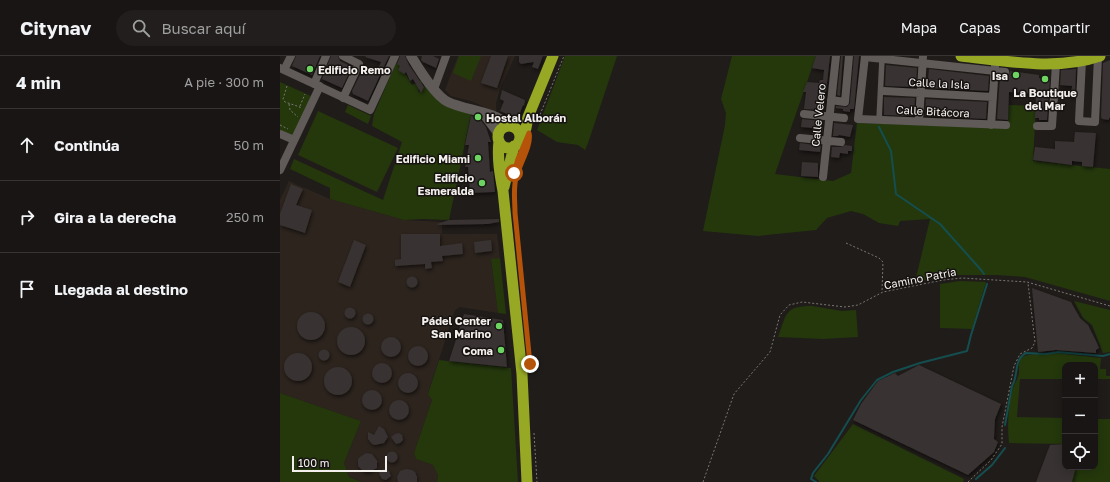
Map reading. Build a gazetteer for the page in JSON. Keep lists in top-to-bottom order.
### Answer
{
  "streets": {
    "street": ["Calle la Isla", "Calle Bitácora", "Calle Velero"],
    "path": ["Camino Patria"]
  },
  "places": [
    "Edificio Remo",
    "Isa",
    "La Boutique del Mar",
    "Hostal Alborán",
    "Edificio Miami",
    "Edificio Esmeralda",
    "Pádel Center San Marino",
    "Coma"
  ],
  "scale_bar": "100 m",
  "page": {
    "header": "Citynav",
    "search": "Buscar aquí",
    "nav": ["Mapa", "Capas", "Compartir"],
    "heading": ["4 min", "A pie · 300 m"],
    "list": [
      ["Continúa", "50 m"],
      ["Gira a la derecha", "250 m"],
      "Llegada al destino"
    ],
    "map_buttons": ["+", "−"],
    "scale": "100 m"
  }
}
